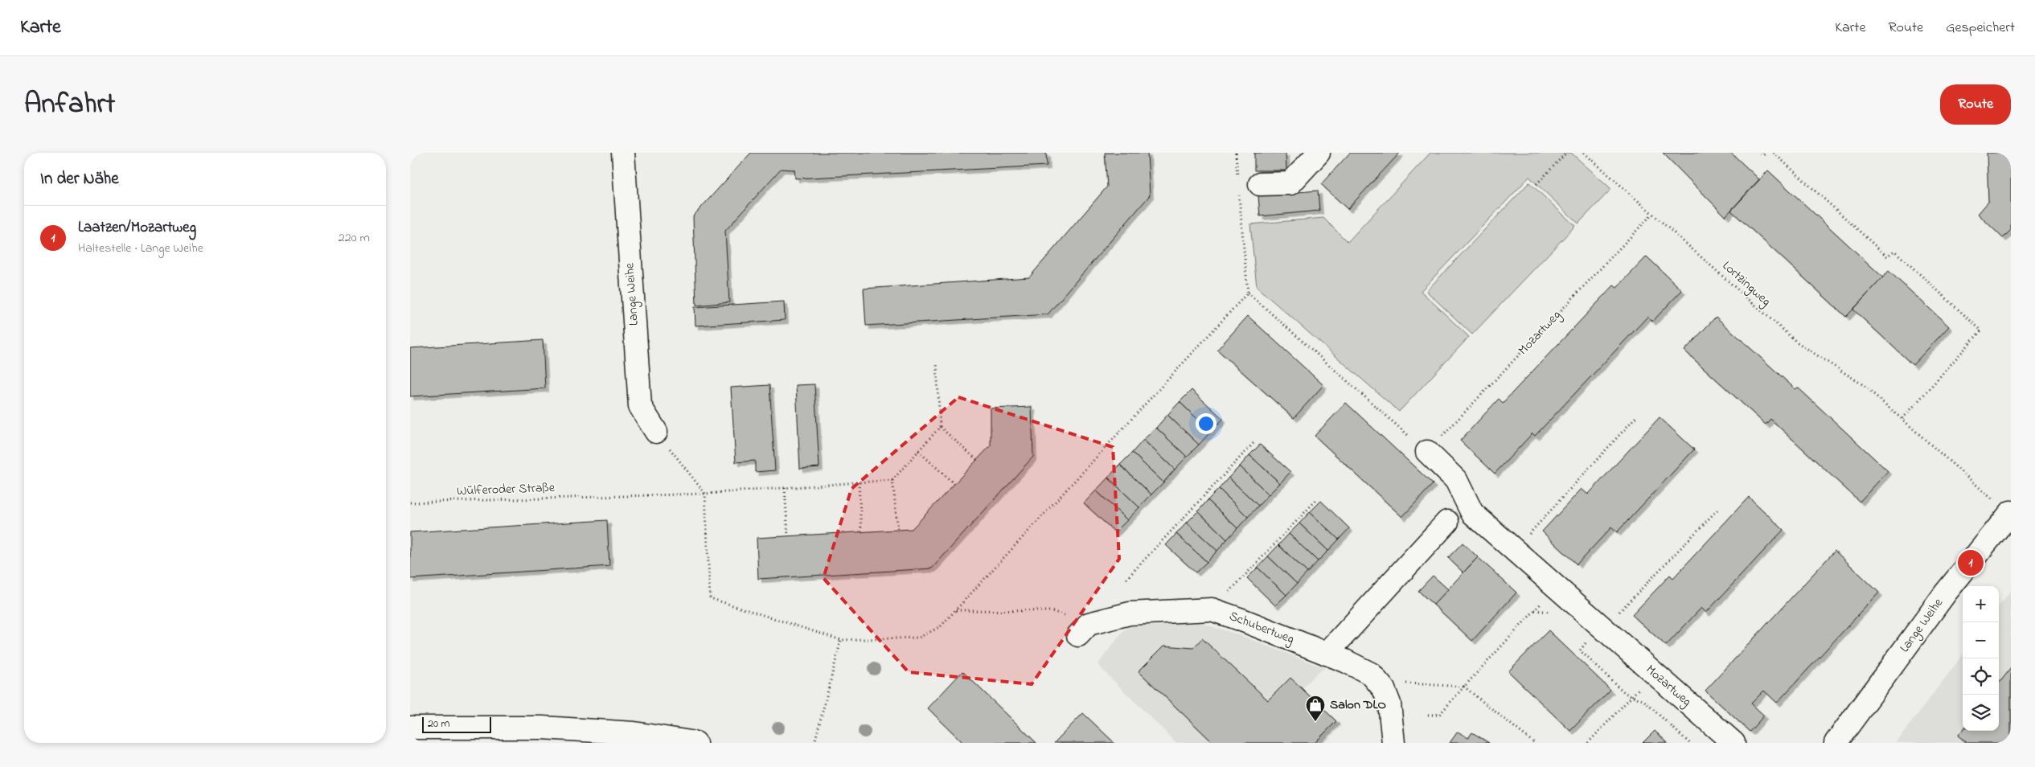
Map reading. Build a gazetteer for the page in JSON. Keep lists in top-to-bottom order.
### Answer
{
  "streets": {
    "street": ["Lange Weihe", "Mozartweg", "Schubertweg"],
    "path": ["Lortzingweg", "Wülferoder Straße"]
  },
  "crossings": [
    ["Lortzingweg", "Lange Weihe"],
    ["Lortzingweg", "Mozartweg"]
  ],
  "places": {
    "shop": ["Salon DLO"]
  },
  "scale_bar": "20 m",
  "page": {
    "header": "Karte",
    "nav": ["Karte", "Route", "Gespeichert"],
    "title": "Anfahrt",
    "buttons": "Route",
    "heading": "In der Nähe",
    "list": [
      {
        "mark": "1",
        "name": "Laatzen/Mozartweg",
        "note": "Haltestelle · Lange Weihe",
        "value": "220 m"
      }
    ],
    "pins": "1",
    "map_buttons": ["+", "−"],
    "scale": "20 m"
  }
}
